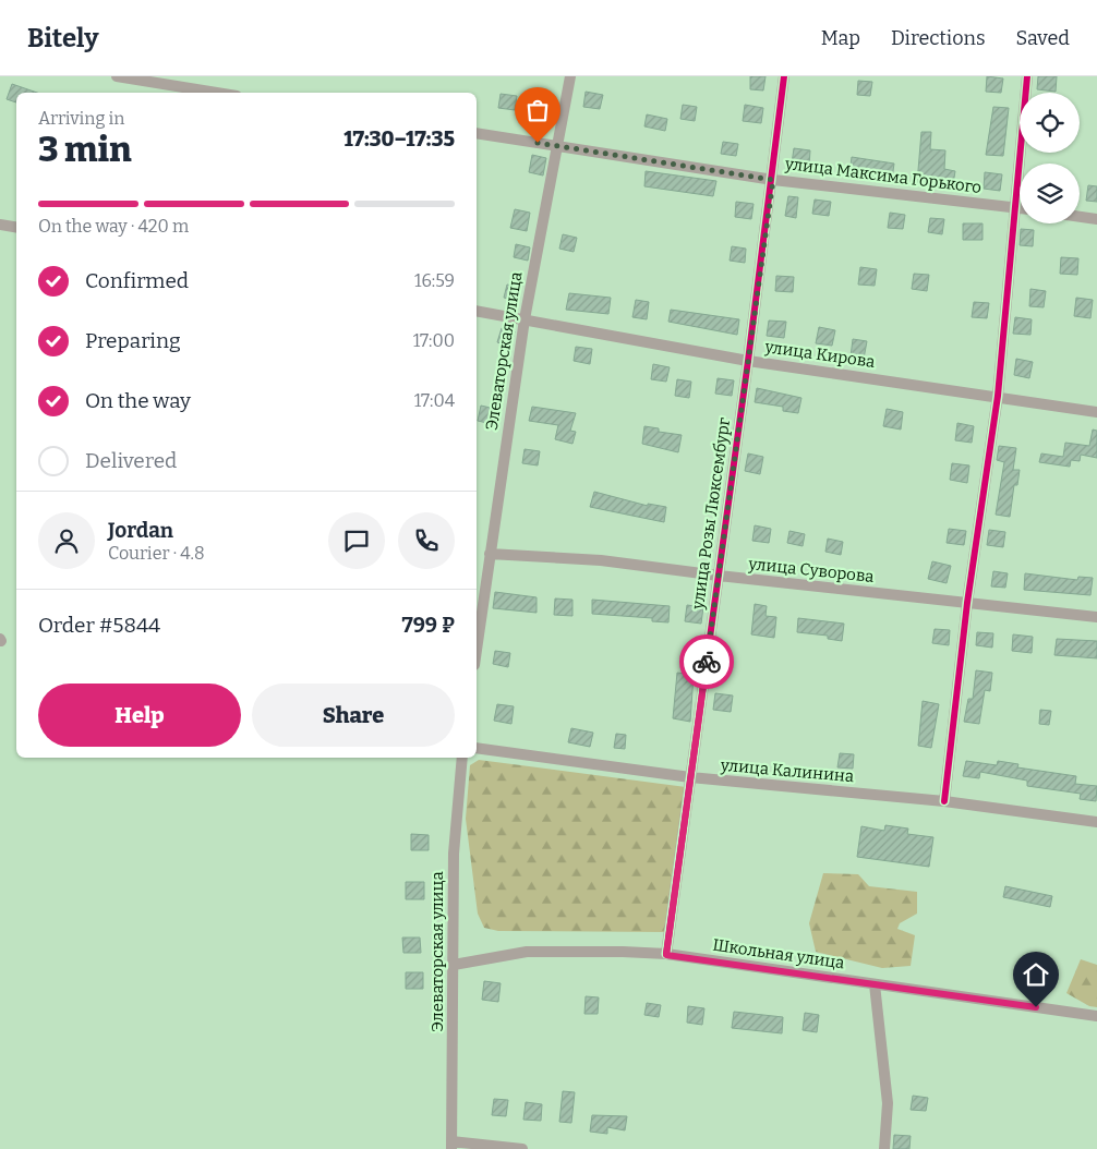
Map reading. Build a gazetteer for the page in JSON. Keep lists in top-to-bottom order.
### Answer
{
  "streets": {
    "street": [
      "улица Максима Горького",
      "Элеваторская улица",
      "улица Кирова",
      "улица Розы Люксембург",
      "улица Суворова",
      "улица Калинина",
      "Школьная улица"
    ]
  },
  "crossings": [
    ["улица Максима Горького", "Элеваторская улица"],
    ["улица Максима Горького", "улица Розы Люксембург"],
    ["Элеваторская улица", "улица Кирова"],
    ["Элеваторская улица", "улица Суворова"],
    ["Элеваторская улица", "Школьная улица"],
    ["улица Кирова", "улица Розы Люксембург"],
    ["улица Розы Люксембург", "улица Суворова"],
    ["улица Розы Люксембург", "улица Калинина"],
    ["улица Розы Люксембург", "Школьная улица"]
  ],
  "page": {
    "header": "Bitely",
    "nav": ["Map", "Directions", "Saved"],
    "heading": ["3 min", "Arriving in", "17:30–17:35"],
    "panel": [
      "Jordan",
      "Courier · 4.8",
      "Order #5844",
      "799 ₽"
    ],
    "bar": "On the way · 420 m",
    "list": [
      ["Confirmed", "16:59"],
      ["Preparing", "17:00"],
      ["On the way", "17:04"],
      "Delivered"
    ],
    "buttons": ["Help", "Share"]
  }
}
